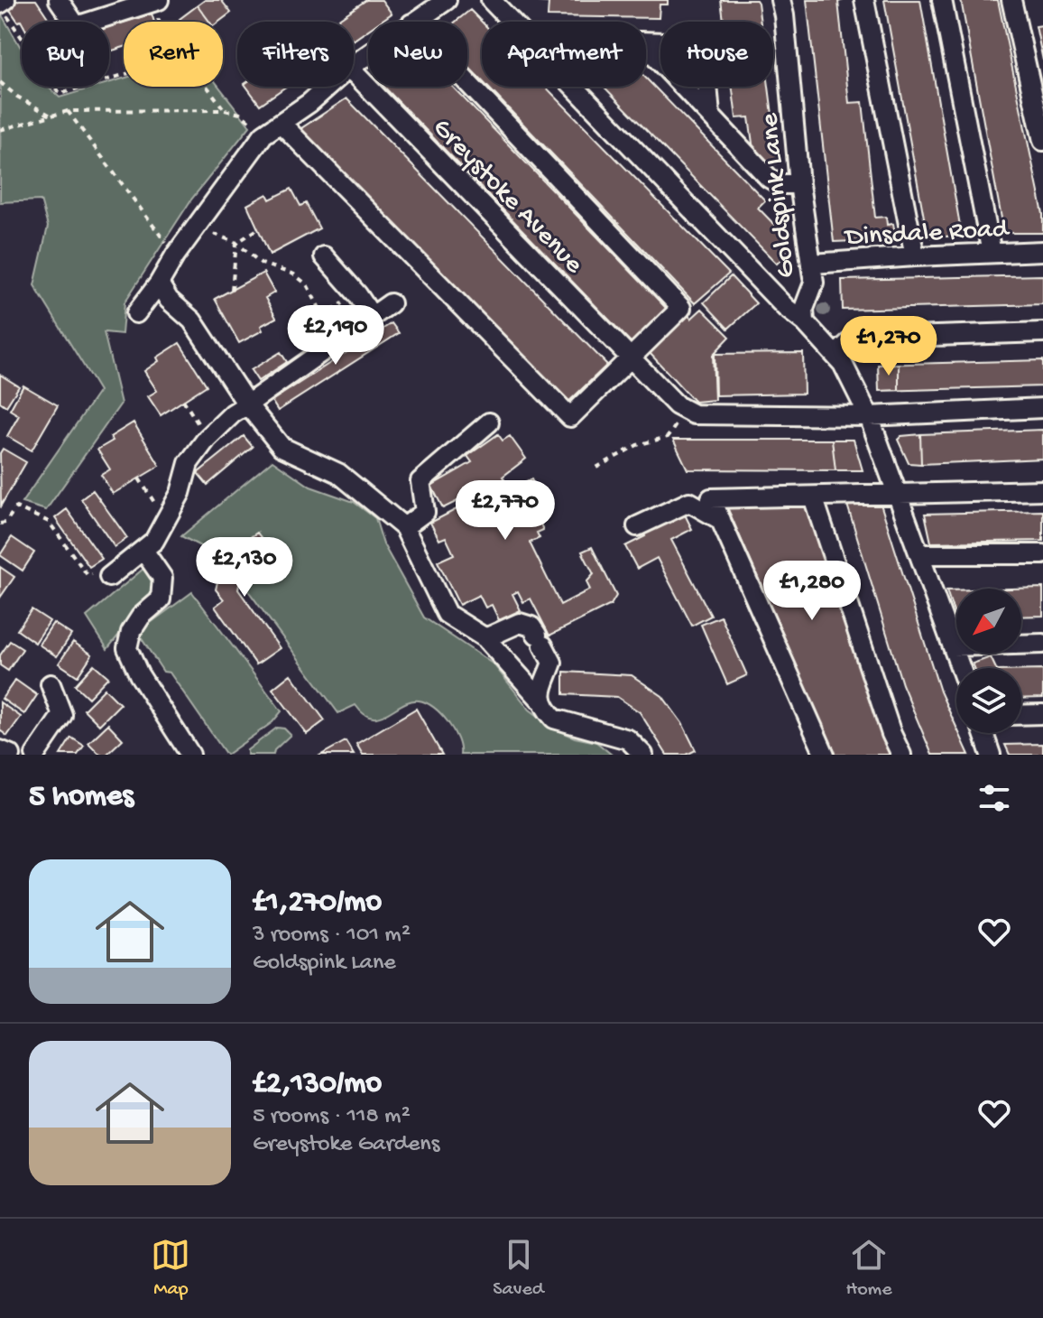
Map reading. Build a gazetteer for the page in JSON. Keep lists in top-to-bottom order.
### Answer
{
  "streets": {
    "street": ["Greystoke Avenue", "Goldspink Lane", "Dinsdale Road"]
  },
  "crossings": [
    ["Goldspink Lane", "Dinsdale Road"]
  ],
  "north": "bottom left",
  "page": {
    "chip": [
      "Buy",
      "Rent",
      "Filters",
      "New",
      "Apartment",
      "House"
    ],
    "price": [
      "£2,190",
      "£1,270",
      "£2,770",
      "£2,130",
      "£1,280"
    ],
    "heading": "5 homes",
    "list": [
      {
        "name": "£1,270/mo",
        "note": "3 rooms · 101 m² · Goldspink Lane"
      },
      {
        "name": "£2,130/mo",
        "note": "5 rooms · 118 m² · Greystoke Gardens"
      }
    ],
    "tabs": ["Map", "Saved", "Home"]
  }
}
